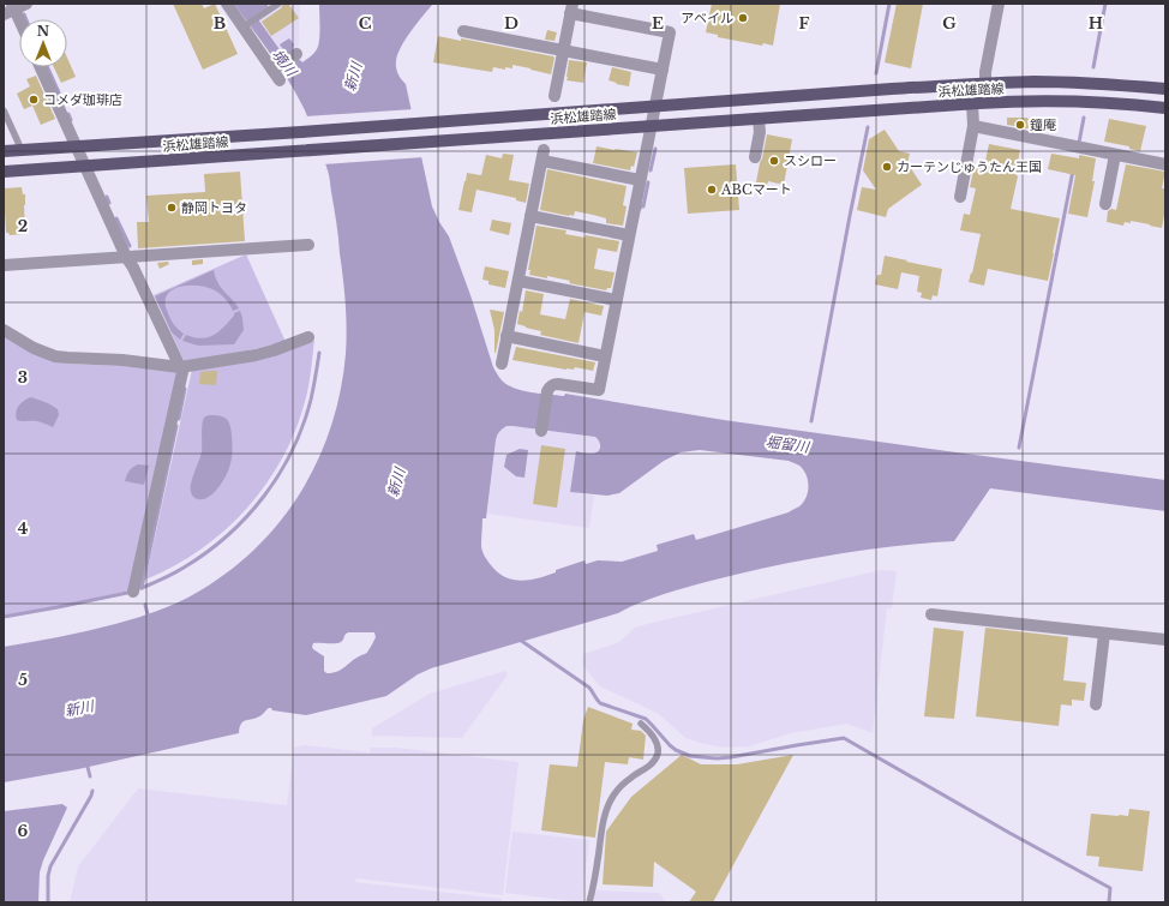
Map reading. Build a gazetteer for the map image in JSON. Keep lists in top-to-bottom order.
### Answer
{
  "streets": {
    "main road": ["浜松雄踏線"]
  },
  "water": ["境川", "新川", "堀留川"],
  "places": [
    "アベイル",
    "コメダ珈琲店",
    "鐘庵",
    "スシロー",
    "カーテンじゅうたん王国",
    "ABCマート",
    "静岡トヨタ"
  ],
  "north": "top",
  "grid": {
    "columns": [
      "B",
      "C",
      "D",
      "E",
      "F",
      "G",
      "H"
    ],
    "rows": [
      "2",
      "3",
      "4",
      "5",
      "6"
    ]
  }
}
